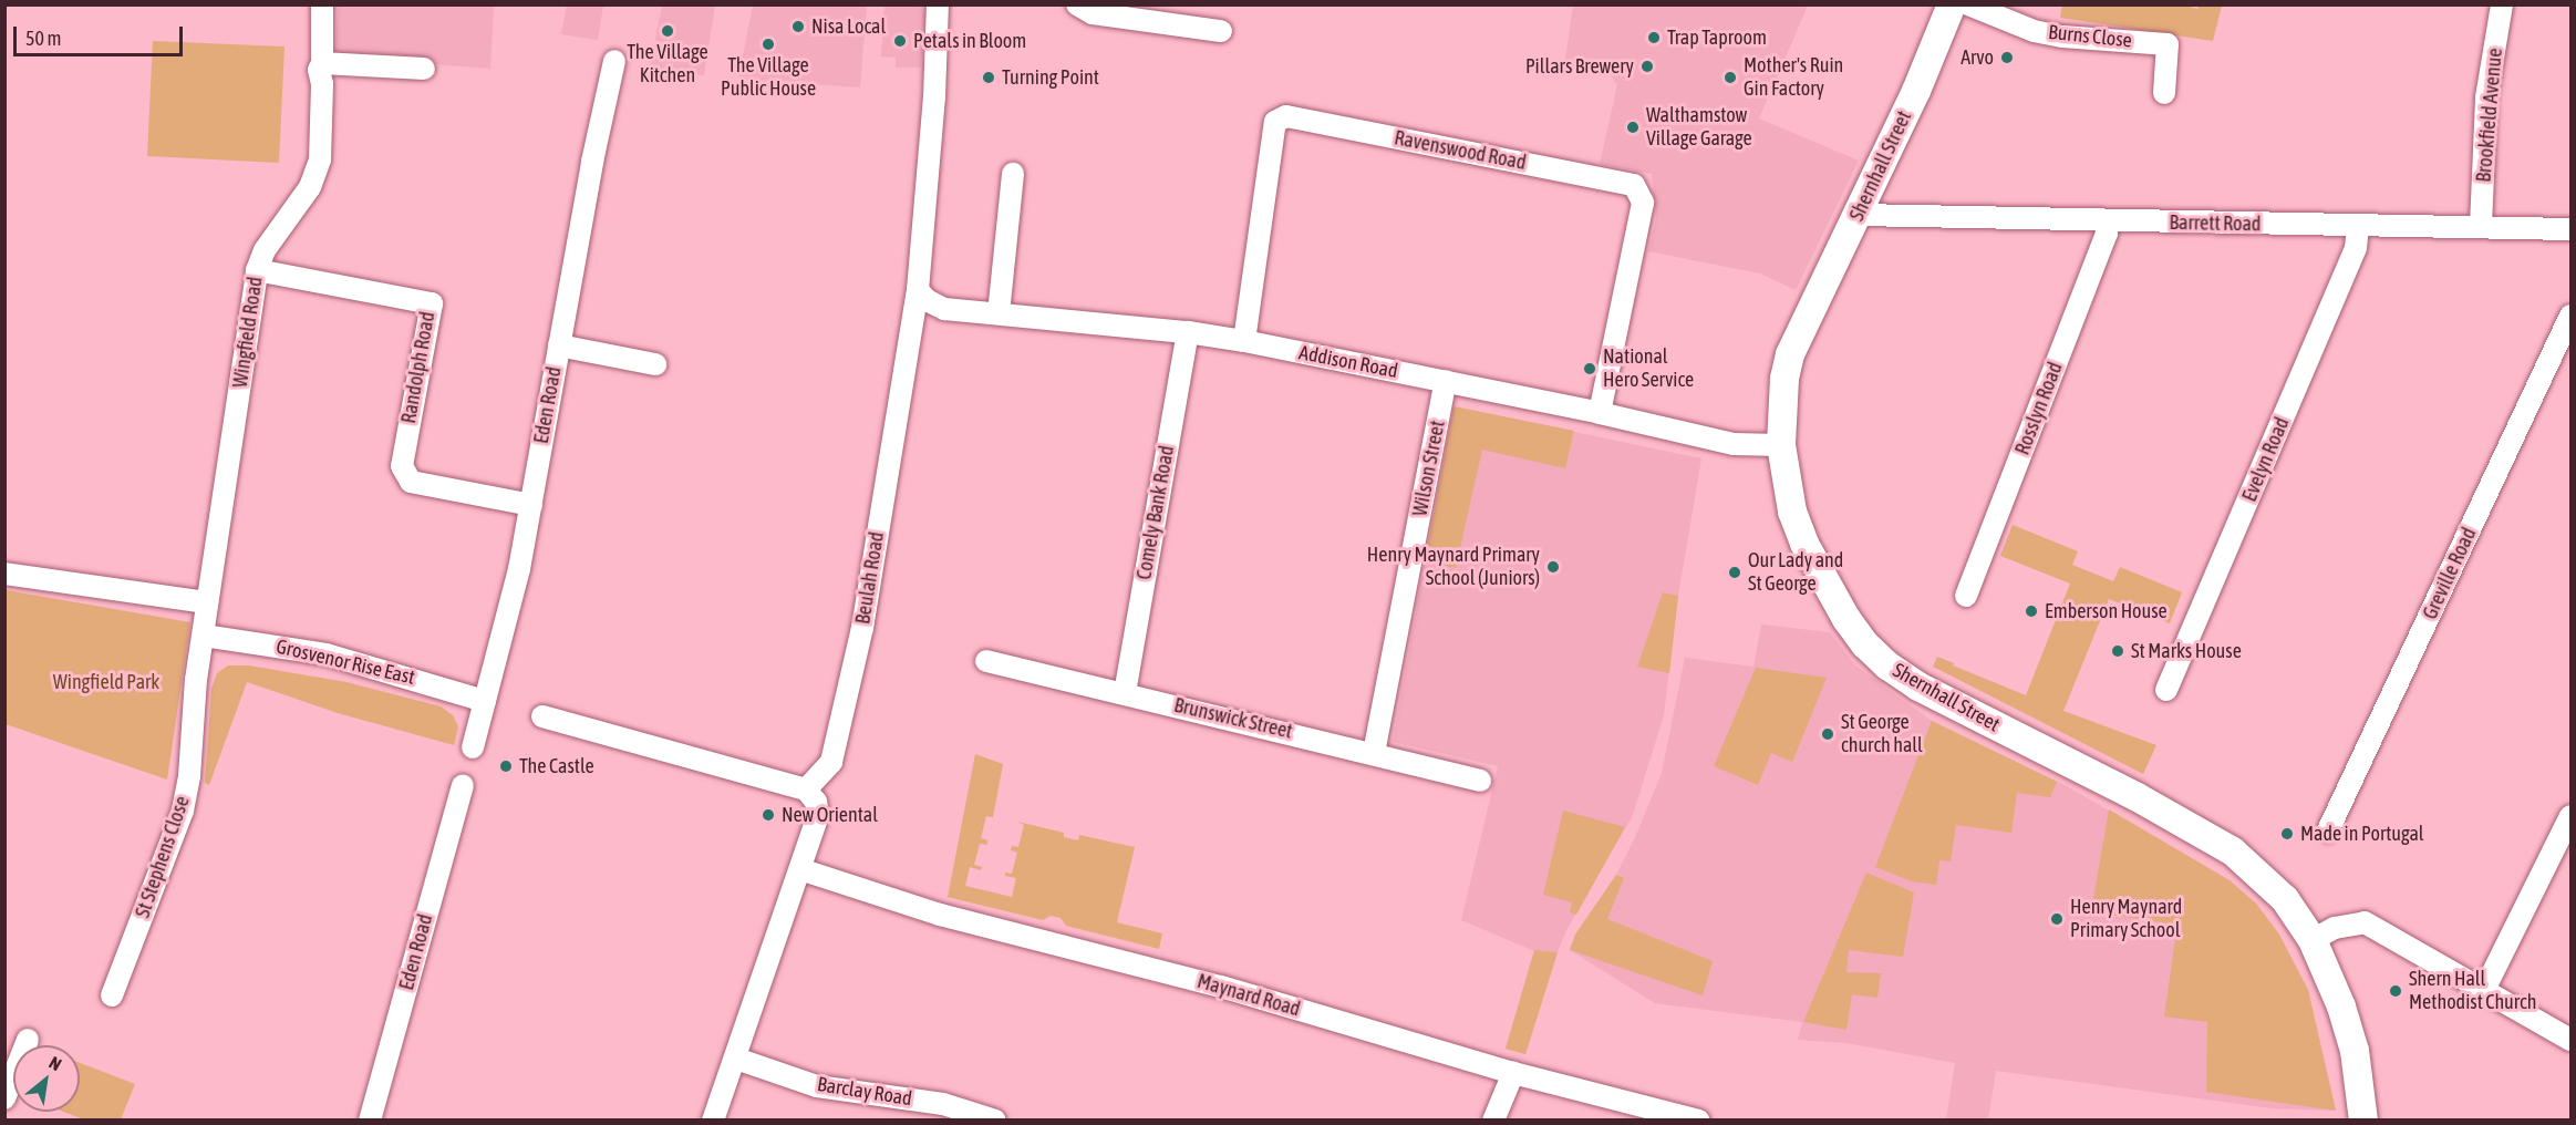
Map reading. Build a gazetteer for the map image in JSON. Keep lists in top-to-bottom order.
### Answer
{
  "streets": {
    "street": [
      "Burns Close",
      "Brookfield Avenue",
      "Ravenswood Road",
      "Shernhall Street",
      "Barrett Road",
      "Wingfield Road",
      "Addison Road",
      "Randolph Road",
      "Eden Road",
      "Rosslyn Road",
      "Evelyn Road",
      "Wilson Street",
      "Comely Bank Road",
      "Greville Road",
      "Beulah Road",
      "Grosvenor Rise East",
      "Brunswick Street",
      "St Stephens Close",
      "Maynard Road",
      "Barclay Road"
    ]
  },
  "crossings": [
    ["Brookfield Avenue", "Barrett Road"],
    ["Ravenswood Road", "Addison Road"],
    ["Shernhall Street", "Barrett Road"],
    ["Shernhall Street", "Addison Road"],
    ["Barrett Road", "Rosslyn Road"],
    ["Barrett Road", "Evelyn Road"],
    ["Wingfield Road", "Randolph Road"],
    ["Wingfield Road", "Grosvenor Rise East"],
    ["Wingfield Road", "St Stephens Close"],
    ["Addison Road", "Wilson Street"],
    ["Addison Road", "Comely Bank Road"],
    ["Addison Road", "Beulah Road"],
    ["Randolph Road", "Eden Road"],
    ["Eden Road", "Grosvenor Rise East"],
    ["Wilson Street", "Brunswick Street"],
    ["Comely Bank Road", "Brunswick Street"],
    ["Grosvenor Rise East", "St Stephens Close"]
  ],
  "parks": ["Wingfield Park"],
  "places": [
    "Nisa Local",
    "The Village Kitchen",
    "Trap Taproom",
    "Petals in Bloom",
    "The Village Public House",
    "Arvo",
    "Pillars Brewery",
    "Turning Point",
    "Mother's Ruin Gin Factory",
    "Walthamstow Village Garage",
    "National Hero Service",
    "Henry Maynard Primary School (Juniors)",
    "Our Lady and St George",
    "Emberson House",
    "St Marks House",
    "St George church hall",
    "The Castle",
    "New Oriental",
    "Made in Portugal",
    "Henry Maynard Primary School",
    "Shern Hall Methodist Church"
  ],
  "scale_bar": "50 m",
  "north": "top right"
}
